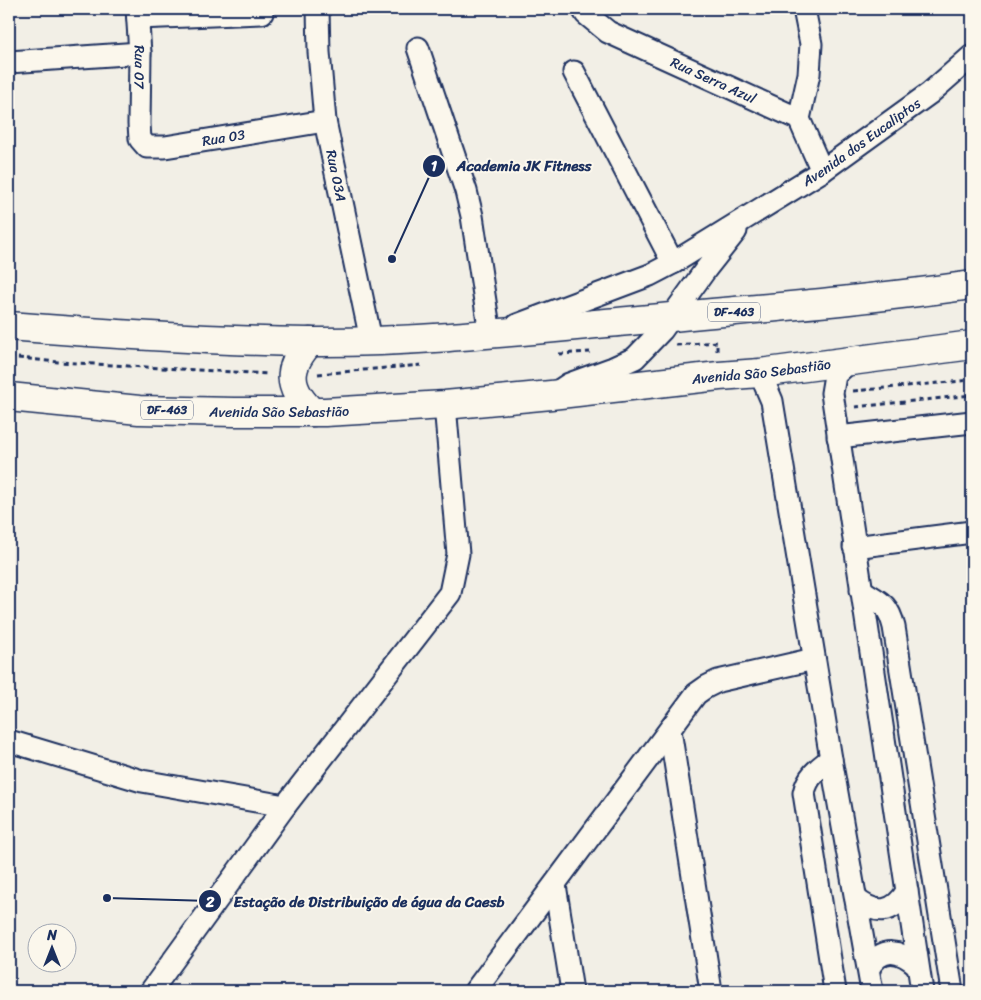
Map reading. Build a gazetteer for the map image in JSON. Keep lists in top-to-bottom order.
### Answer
{
  "streets": {
    "main road": ["DF-463", "Avenida São Sebastião"],
    "street": [
      "Rua 07",
      "Rua Serra Azul",
      "Rua 03",
      "Avenida dos Eucaliptos",
      "Rua 03A"
    ]
  },
  "crossings": [
    ["Rua 07", "Rua 03"],
    ["Rua 03", "Rua 03A"],
    ["Avenida dos Eucaliptos", "Avenida São Sebastião"],
    ["Rua 03A", "DF-463"],
    ["DF-463", "Avenida São Sebastião"]
  ],
  "places": ["Academia JK Fitness", "Estação de Distribuição de água da Caesb"],
  "north": "top"
}
